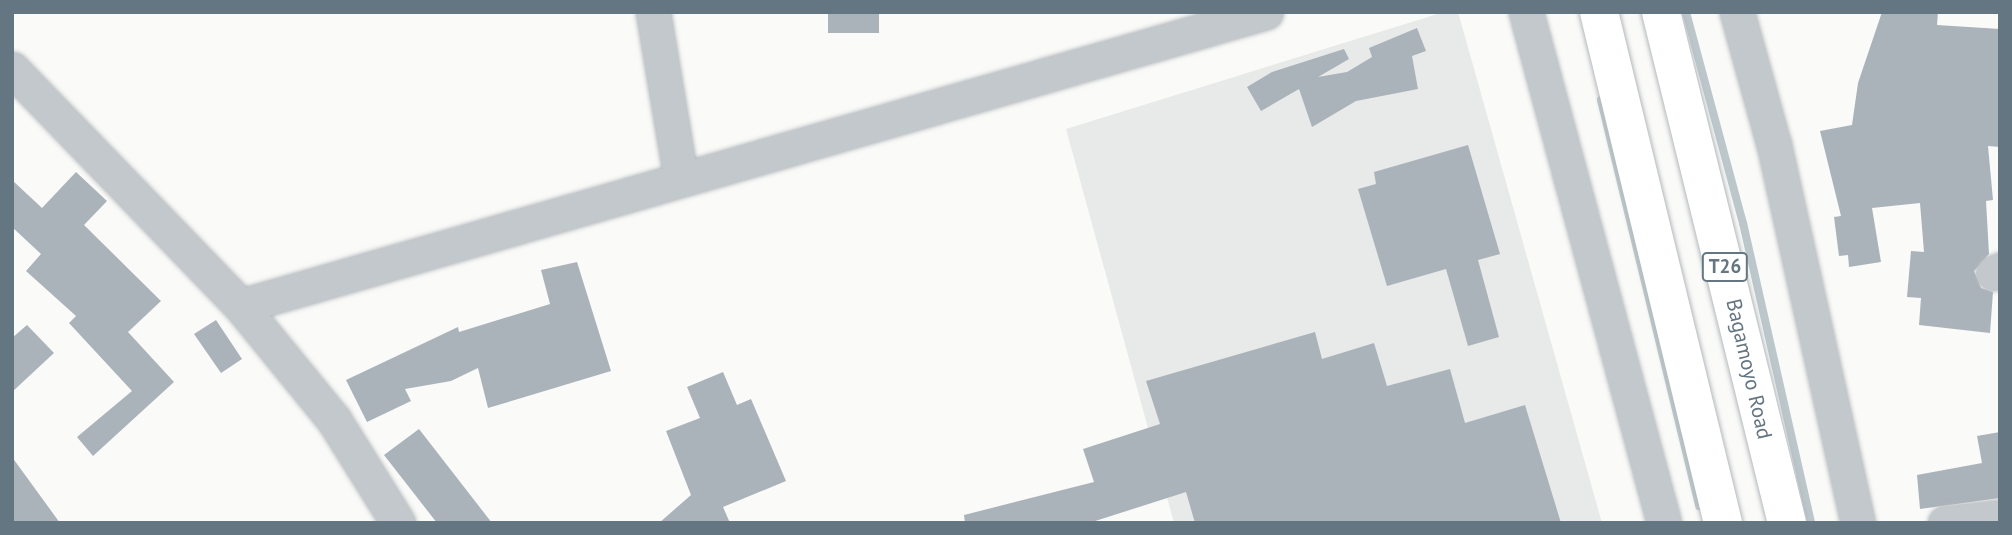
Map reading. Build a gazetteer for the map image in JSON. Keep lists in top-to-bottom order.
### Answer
{
  "streets": {
    "highway": ["T26", "Bagamoyo Road"]
  }
}
